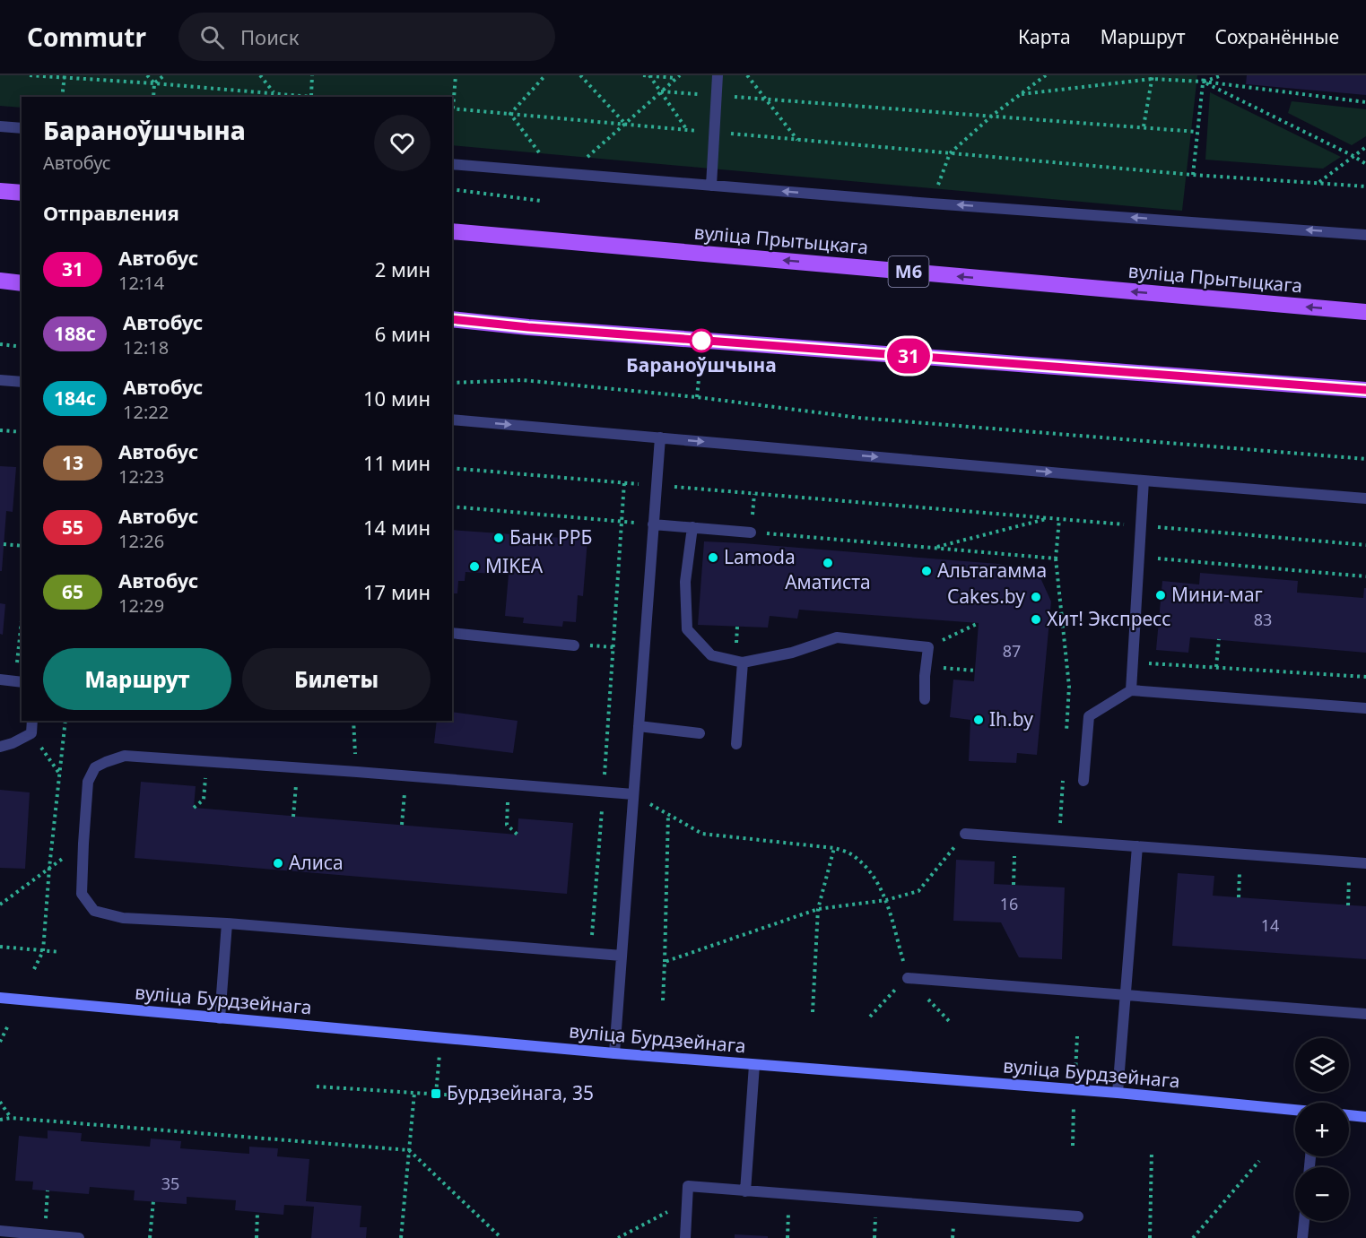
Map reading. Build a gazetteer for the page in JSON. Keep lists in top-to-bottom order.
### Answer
{
  "streets": {
    "main road": ["вуліца Прытыцкага", "М6"],
    "street": ["вуліца Бурдзейнага"]
  },
  "places": {
    "other": [
      "Бараноўшчына",
      "Банк РРБ",
      "Lamoda",
      "Аматиста",
      "MIKEA",
      "Альтагамма",
      "Мини-маг",
      "Cakes.by",
      "Хит! Экспресс",
      "Ih.by",
      "Алиса"
    ],
    "transit": ["Бурдзейнага, 35"]
  },
  "lines": ["bus line 31"],
  "house_numbers": [
    "83",
    "87",
    "16",
    "14",
    "35"
  ],
  "page": {
    "header": "Commutr",
    "search": "Поиск",
    "nav": ["Карта", "Маршрут", "Сохранённые"],
    "on_map": "31",
    "heading": [
      ["Бараноўшчына", "Автобус"],
      "Отправления"
    ],
    "list": [
      {
        "mark": "31",
        "name": "Автобус",
        "note": "12:14",
        "value": "2 мин"
      },
      {
        "mark": "188с",
        "name": "Автобус",
        "note": "12:18",
        "value": "6 мин"
      },
      {
        "mark": "184с",
        "name": "Автобус",
        "note": "12:22",
        "value": "10 мин"
      },
      {
        "mark": "13",
        "name": "Автобус",
        "note": "12:23",
        "value": "11 мин"
      },
      {
        "mark": "55",
        "name": "Автобус",
        "note": "12:26",
        "value": "14 мин"
      },
      {
        "mark": "65",
        "name": "Автобус",
        "note": "12:29",
        "value": "17 мин"
      }
    ],
    "buttons": ["Маршрут", "Билеты"],
    "map_buttons": ["+", "−"]
  }
}
